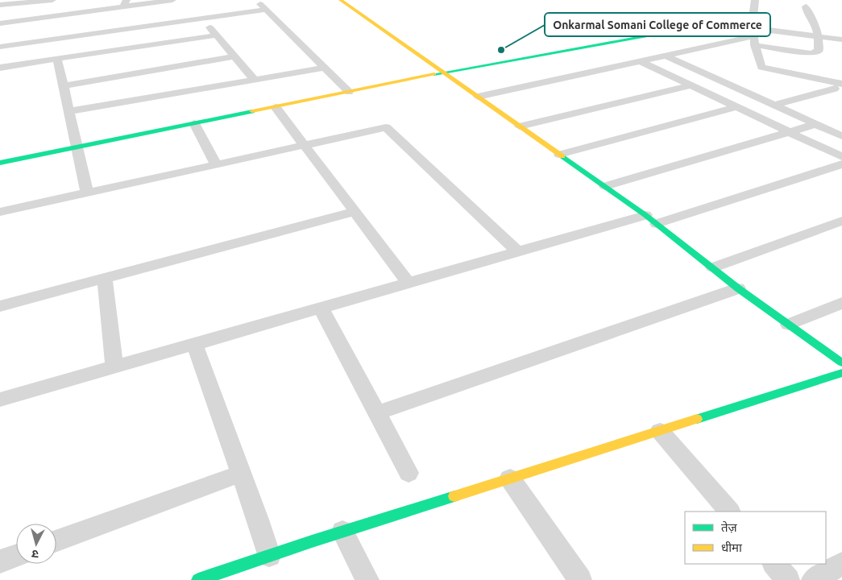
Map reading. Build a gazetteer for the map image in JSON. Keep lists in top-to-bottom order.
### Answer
{
  "places": ["Onkarmal Somani College of Commerce"],
  "legend": ["तेज़", "धीमा"],
  "north": "bottom"
}
